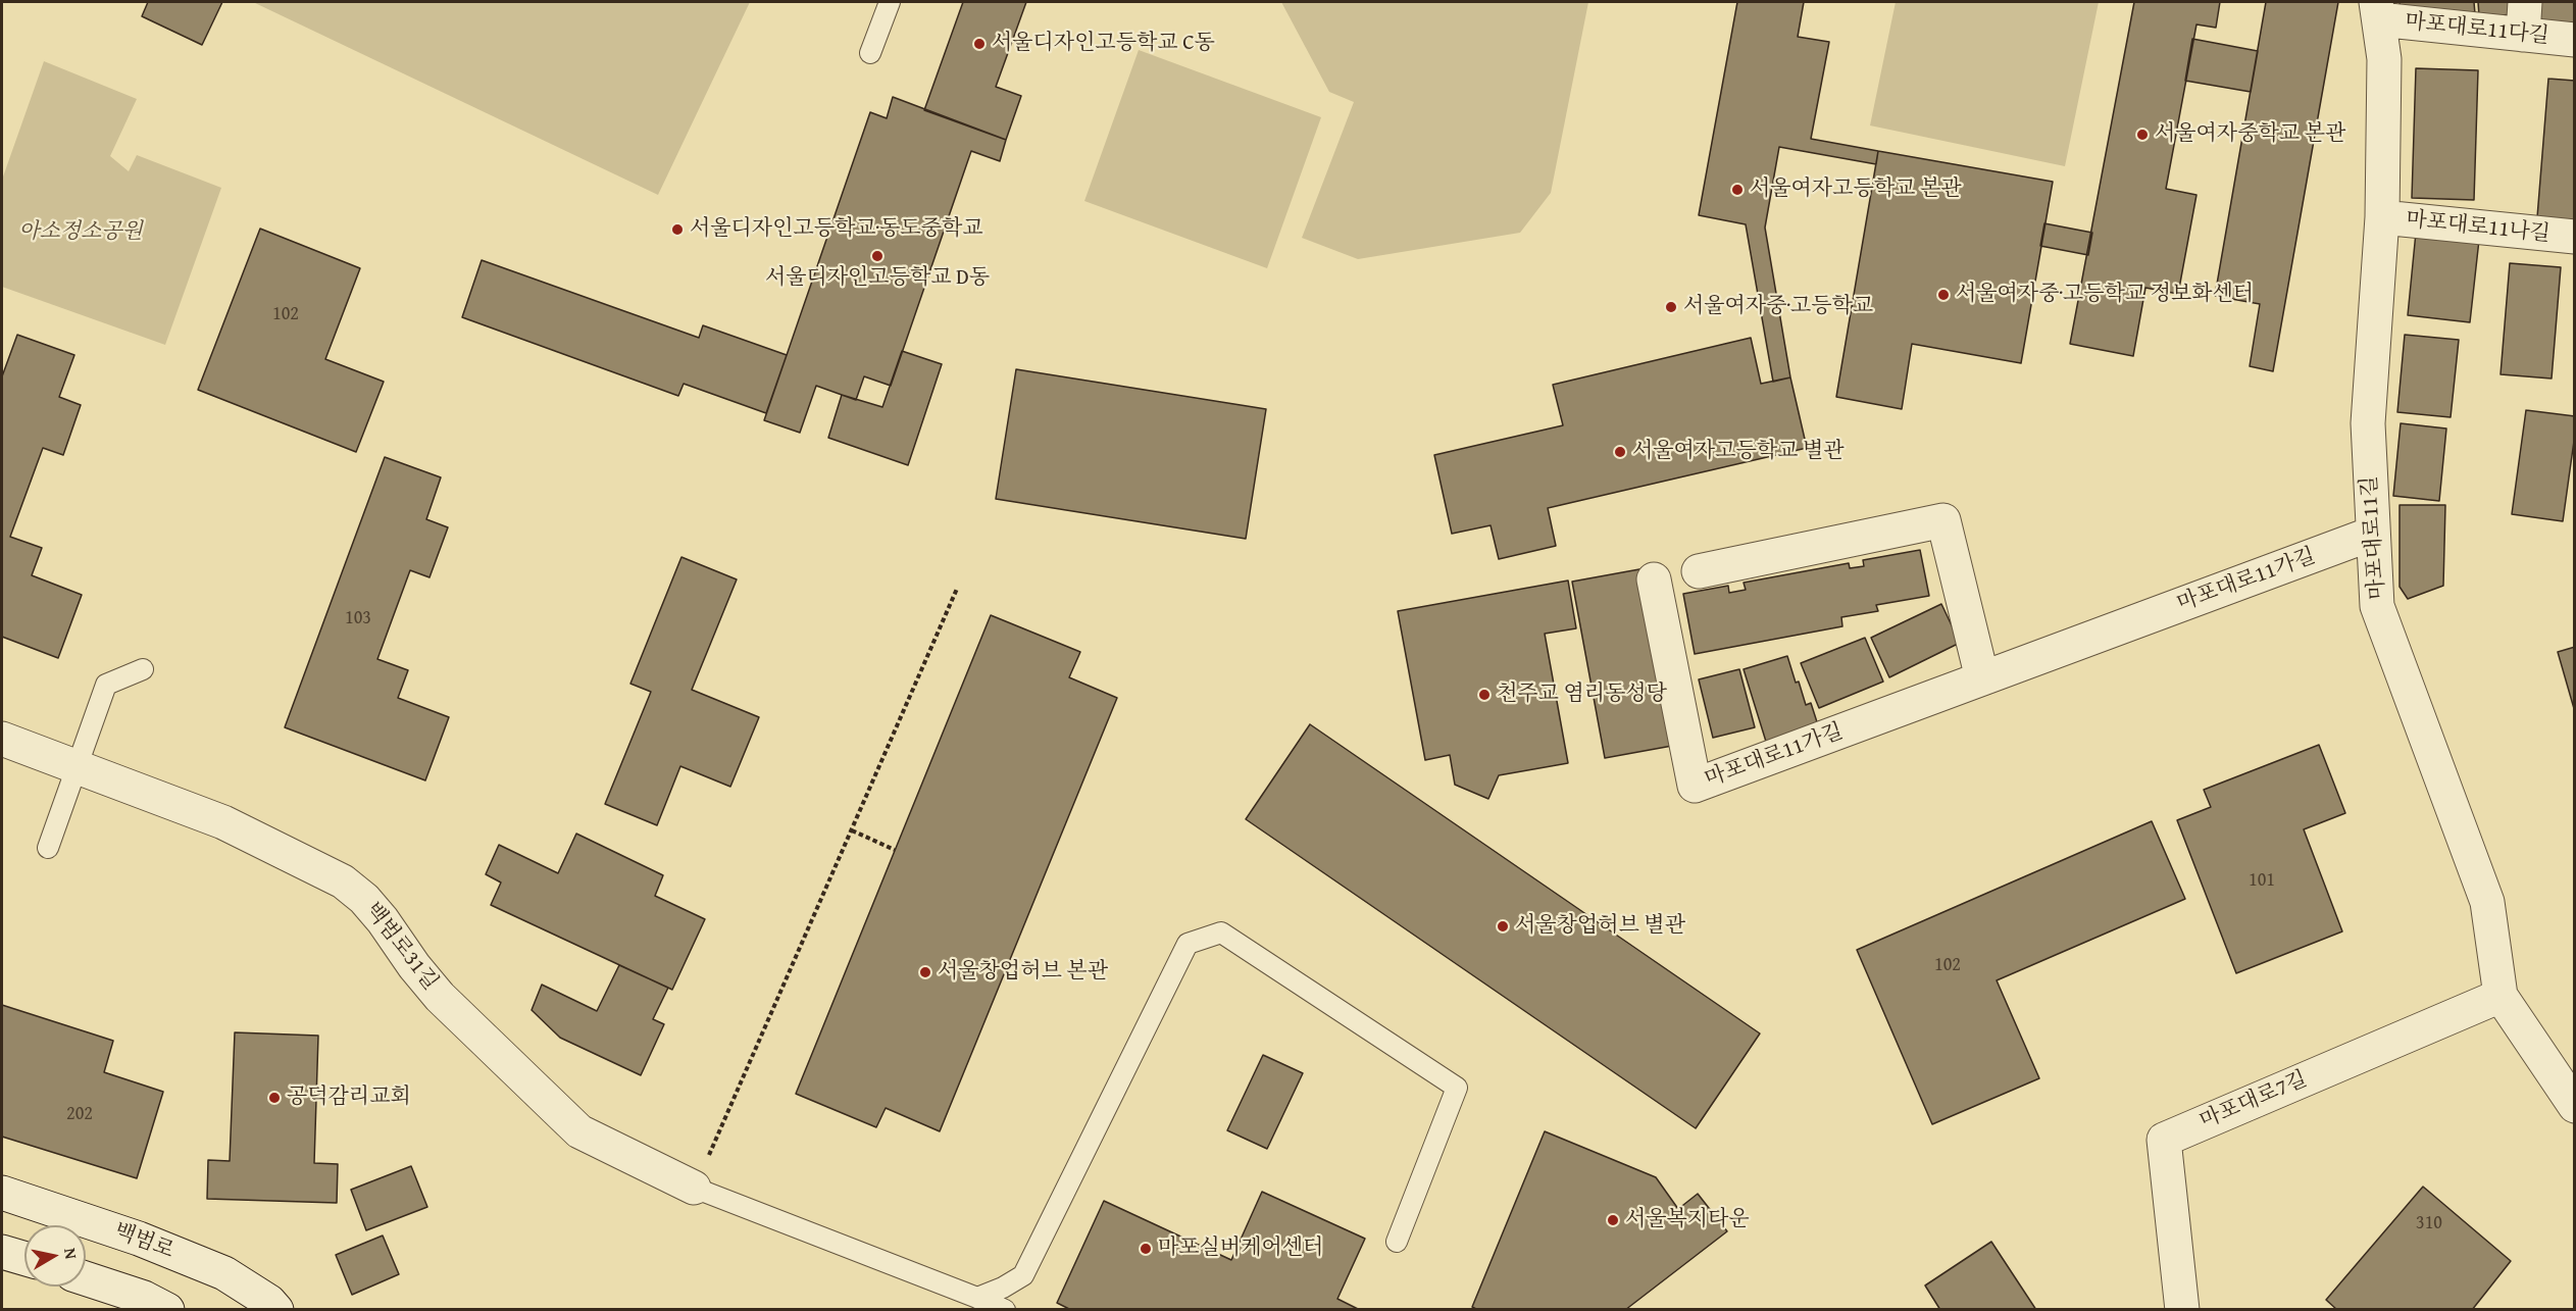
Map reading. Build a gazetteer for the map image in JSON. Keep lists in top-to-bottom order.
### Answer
{
  "streets": {
    "street": [
      "마포대로11다길",
      "마포대로11나길",
      "마포대로11길",
      "마포대로11가길",
      "백범로31길",
      "마포대로7길",
      "백범로"
    ]
  },
  "crossings": [
    ["마포대로11다길", "마포대로11길"],
    ["마포대로11나길", "마포대로11길"],
    ["마포대로11길", "마포대로11가길"],
    ["마포대로11길", "마포대로7길"]
  ],
  "parks": ["아소정소공원"],
  "places": [
    "서울디자인고등학교 C동",
    "서울여자중학교 본관",
    "서울여자고등학교 본관",
    "서울디자인고등학교·동도중학교",
    "서울디자인고등학교 D동",
    "서울여자중·고등학교 정보화센터",
    "서울여자중·고등학교",
    "서울여자고등학교 별관",
    "천주교 염리동성당",
    "서울창업허브 별관",
    "서울창업허브 본관",
    "공덕감리교회",
    "서울복지타운",
    "마포실버케어센터"
  ],
  "house_numbers": [
    "102",
    "103",
    "101",
    "102",
    "202",
    "310"
  ],
  "north": "right"
}
